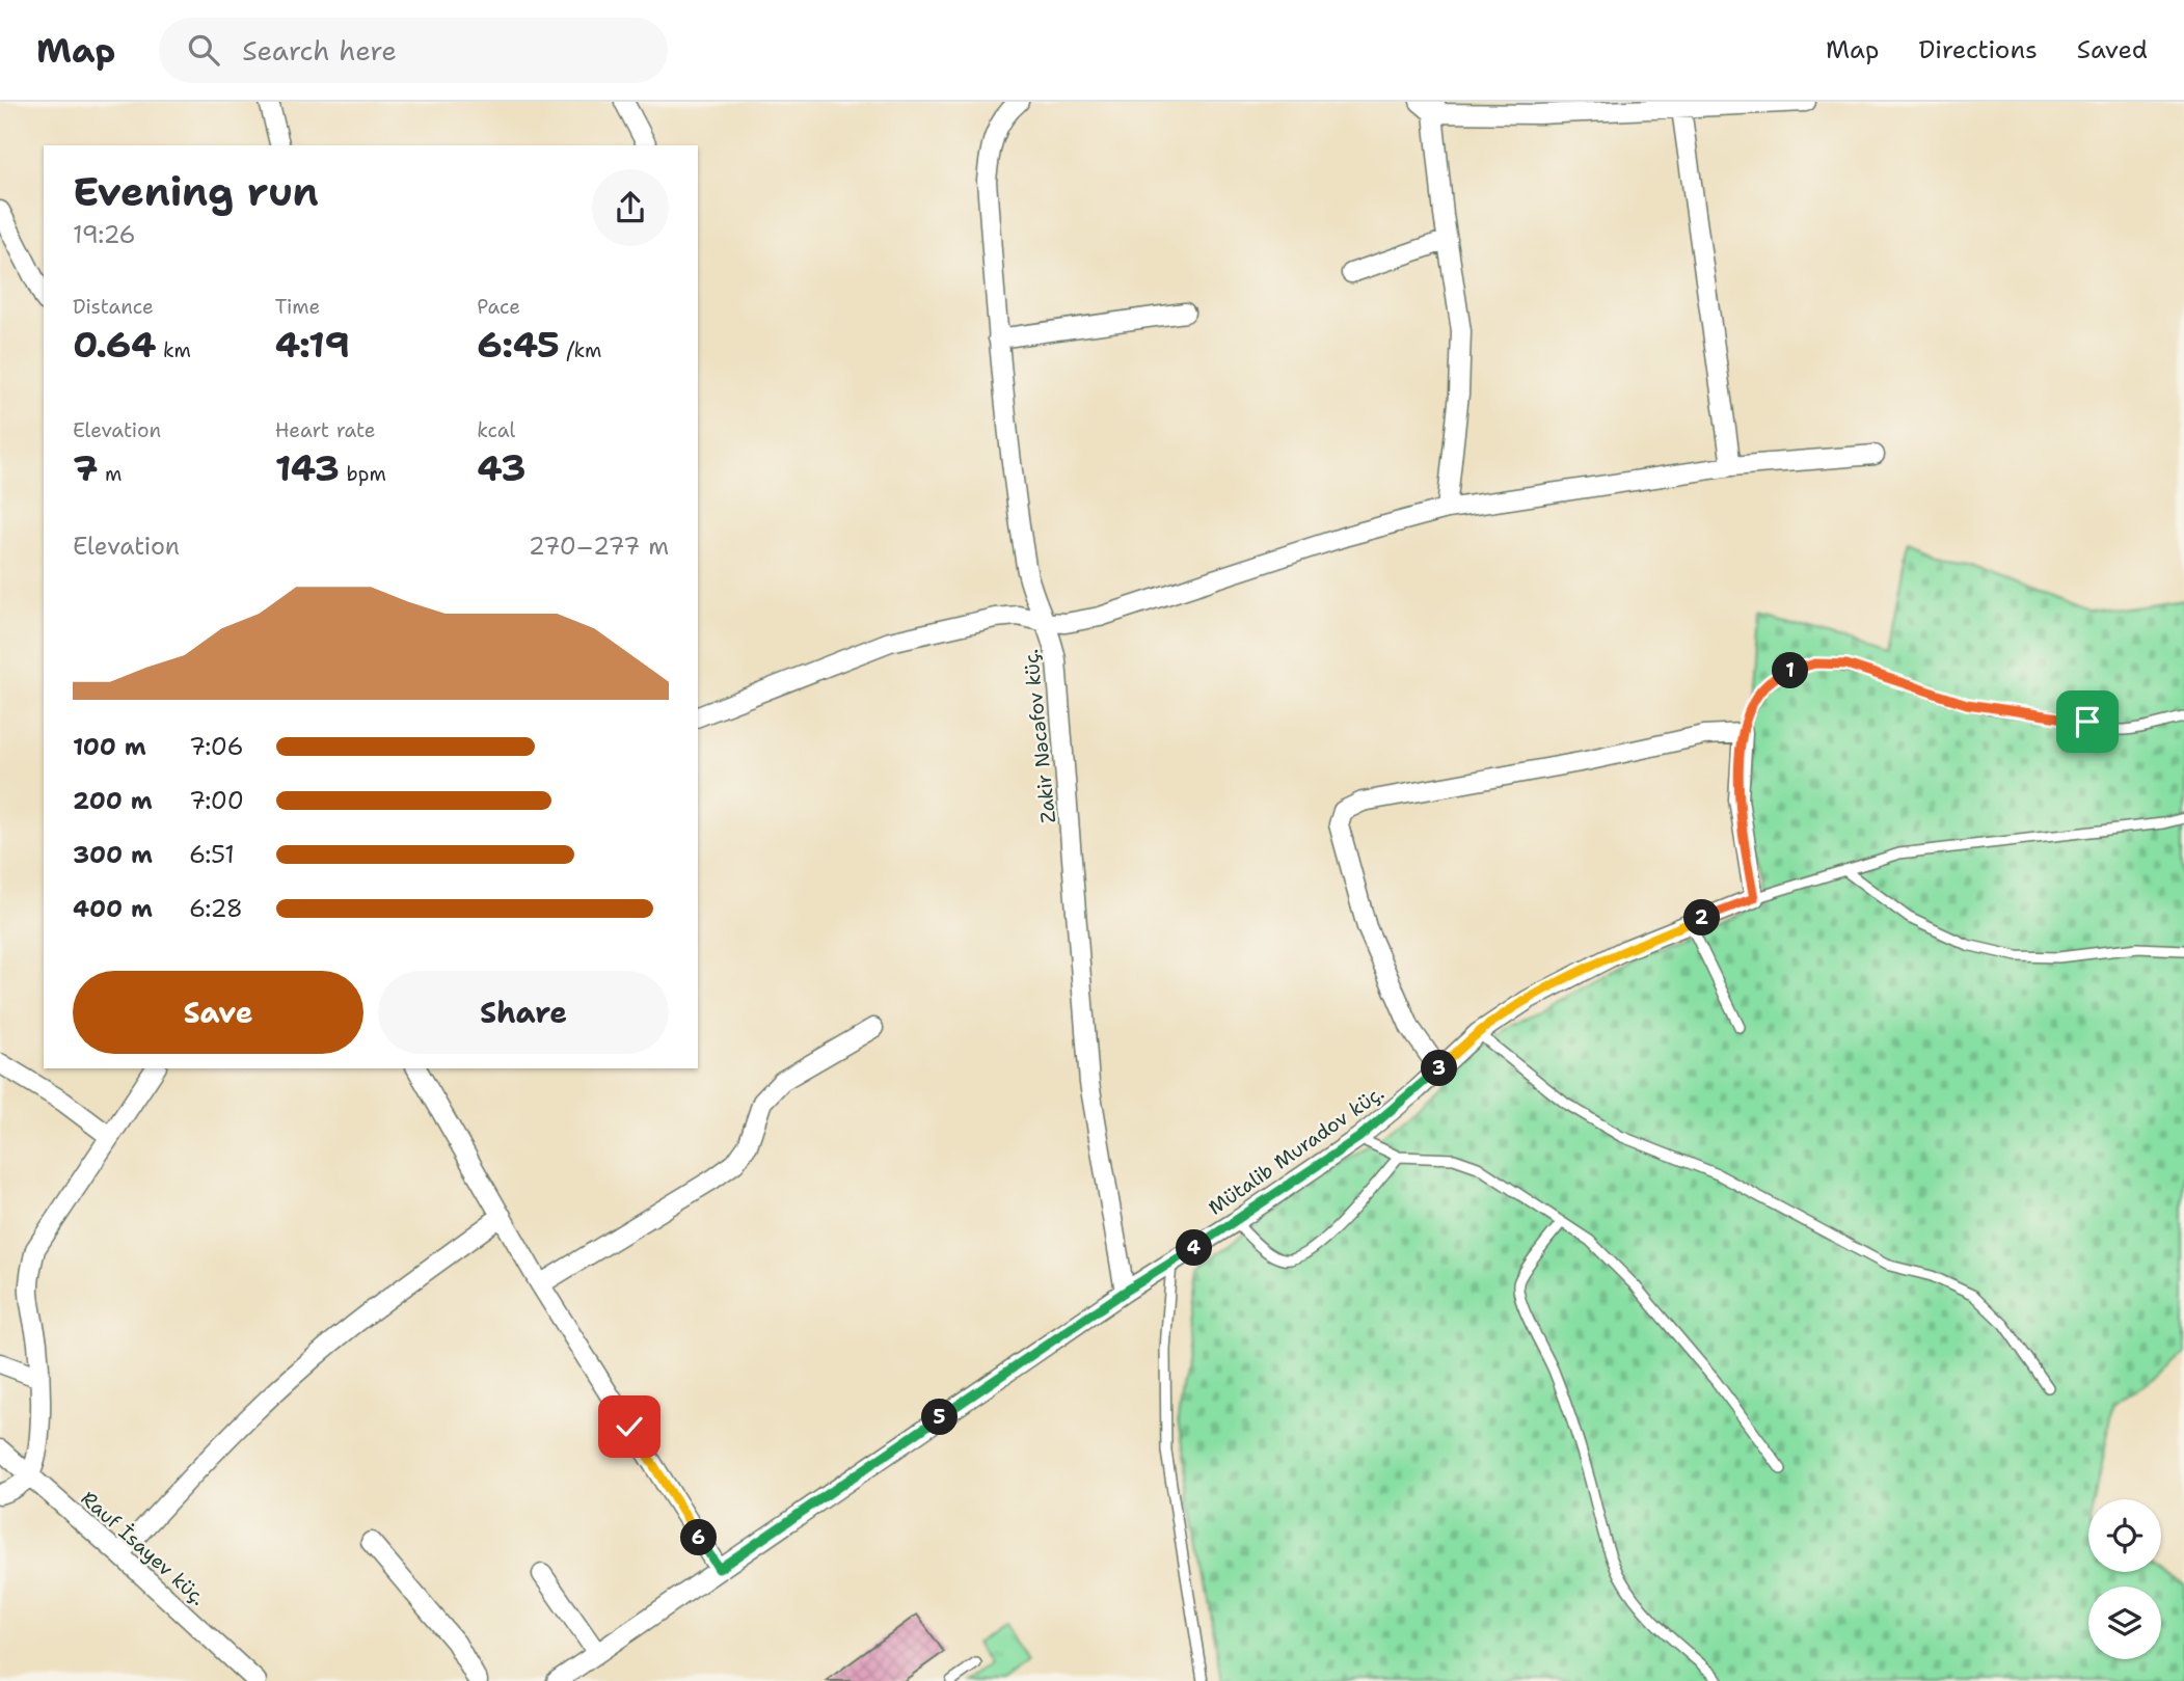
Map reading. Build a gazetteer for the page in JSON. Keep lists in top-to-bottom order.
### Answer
{
  "streets": {
    "street": ["Zakir Nəcəfov küç.", "Mütalib Muradov küç.", "Rauf İsayev küç."]
  },
  "crossings": [
    ["Zakir Nəcəfov küç.", "Mütalib Muradov küç."]
  ],
  "page": {
    "header": "Map",
    "search": "Search here",
    "nav": ["Map", "Directions", "Saved"],
    "heading": ["Evening run", "19:26"],
    "stats": [
      ["Distance", "0.64 km"],
      ["Time", "4:19"],
      ["Pace", "6:45 /km"],
      ["Elevation", "7 m"],
      ["Heart rate", "143 bpm"],
      ["kcal", "43"]
    ],
    "chart": ["Elevation", "270–277 m"],
    "pins": [
      "1",
      "2",
      "3",
      "4",
      "5",
      "6"
    ],
    "list": [
      {
        "name": "100 m",
        "note": "7:06"
      },
      {
        "name": "200 m",
        "note": "7:00"
      },
      {
        "name": "300 m",
        "note": "6:51"
      },
      {
        "name": "400 m",
        "note": "6:28"
      }
    ],
    "buttons": ["Save", "Share"]
  }
}
